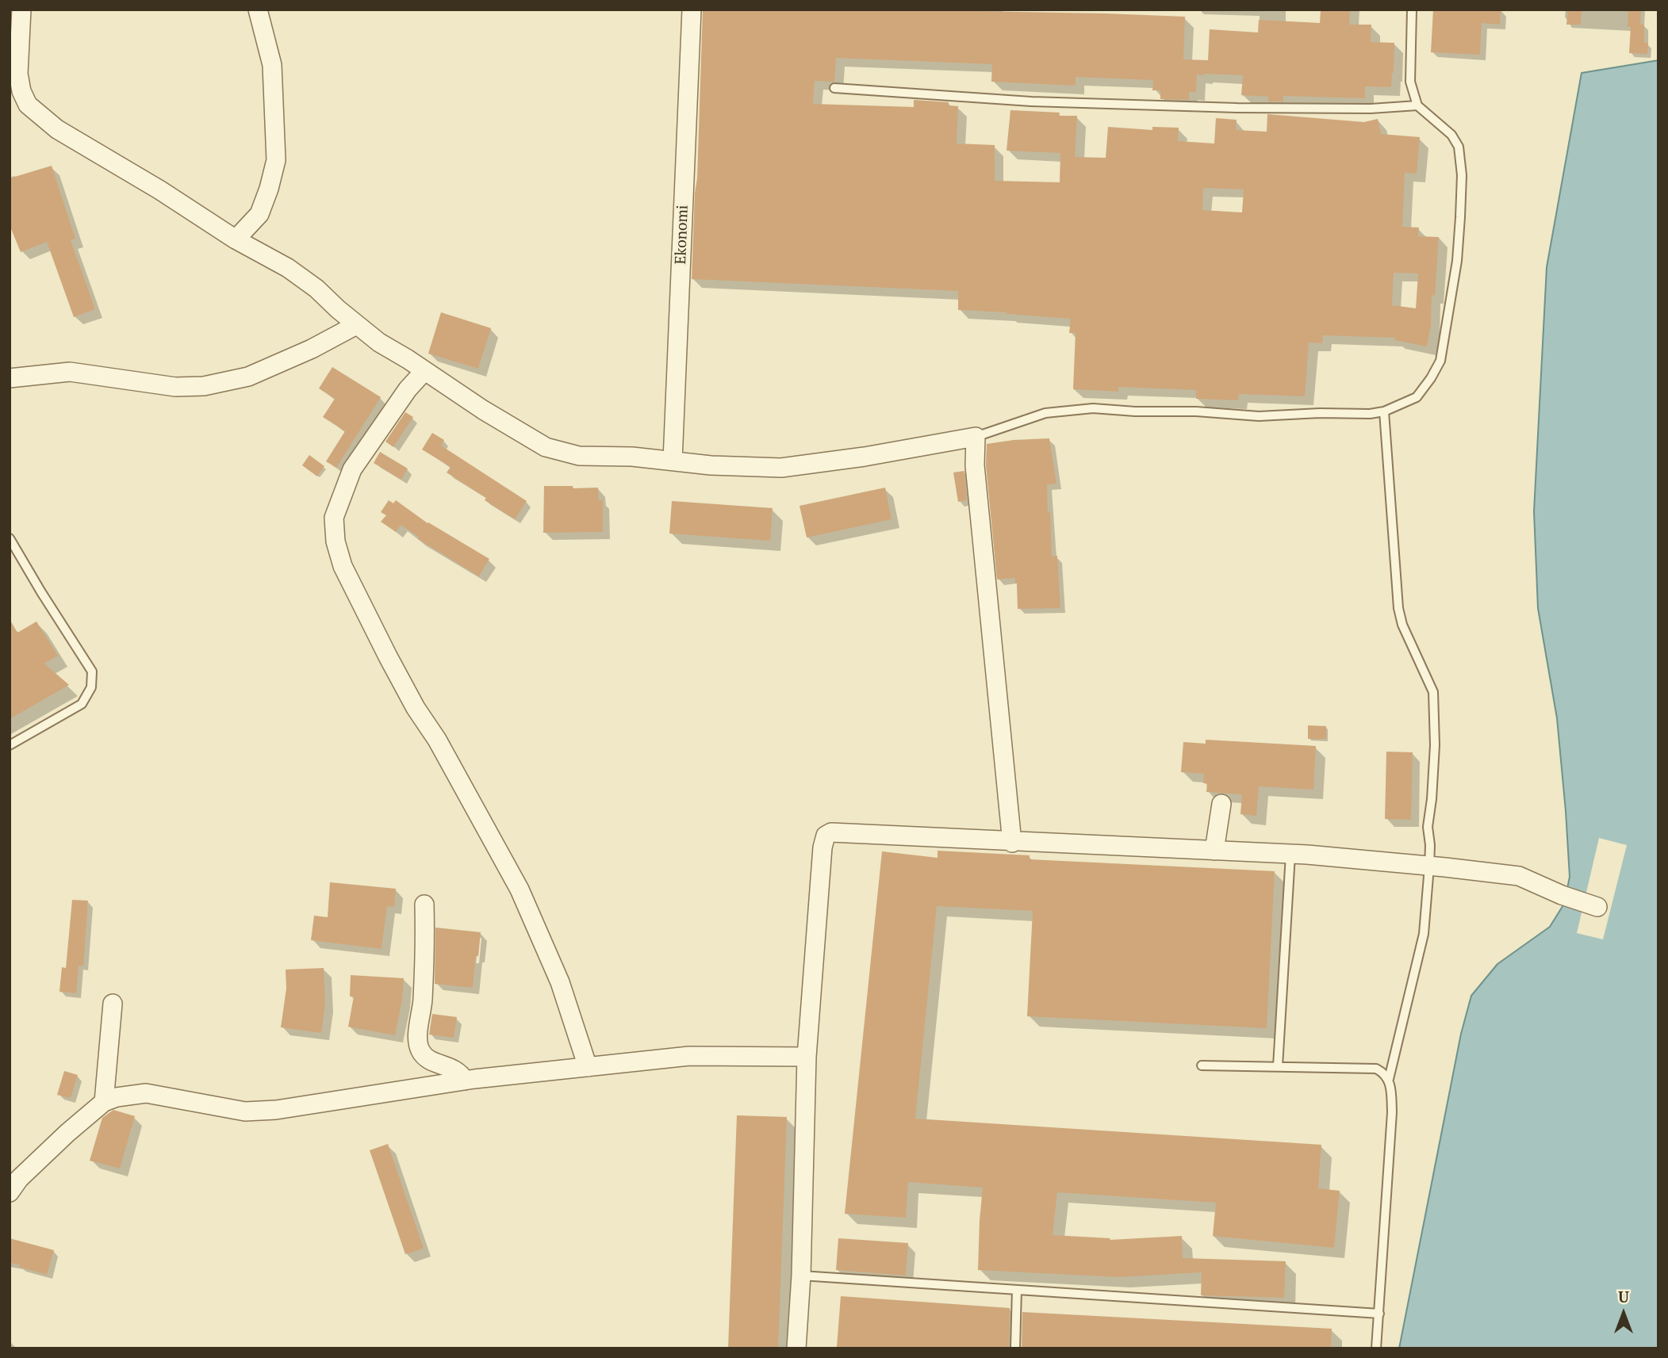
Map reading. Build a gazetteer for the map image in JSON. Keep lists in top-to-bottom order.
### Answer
{
  "streets": {
    "street": ["Ekonomi"]
  },
  "north": "top"
}
